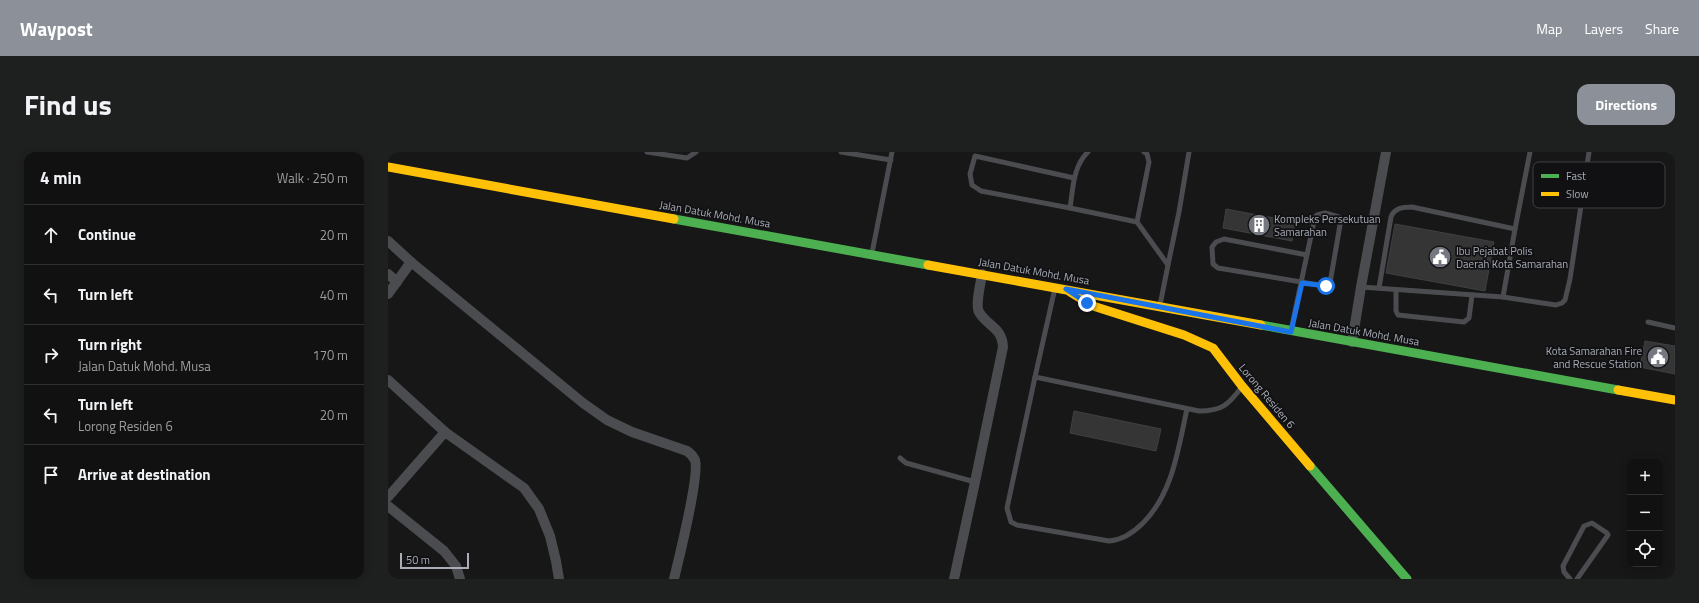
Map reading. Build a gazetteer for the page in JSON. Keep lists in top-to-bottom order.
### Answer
{
  "streets": {
    "main road": ["Jalan Datuk Mohd. Musa", "Lorong Residen 6"]
  },
  "crossings": [
    ["Jalan Datuk Mohd. Musa", "Lorong Residen 6"]
  ],
  "places": {
    "building": ["Kompleks Persekutuan Samarahan"],
    "public building": ["Ibu Pejabat Polis Daerah Kota Samarahan", "Kota Samarahan Fire and Rescue Station"]
  },
  "legend": ["Fast", "Slow"],
  "scale_bar": "50 m",
  "page": {
    "header": "Waypost",
    "nav": ["Map", "Layers", "Share"],
    "title": "Find us",
    "buttons": "Directions",
    "heading": ["4 min", "Walk · 250 m"],
    "list": [
      ["Continue", "20 m"],
      ["Turn left", "40 m"],
      ["Turn right", "Jalan Datuk Mohd. Musa", "170 m"],
      ["Turn left", "Lorong Residen 6", "20 m"],
      "Arrive at destination"
    ],
    "map_buttons": ["+", "−"],
    "scale": "50 m"
  }
}
